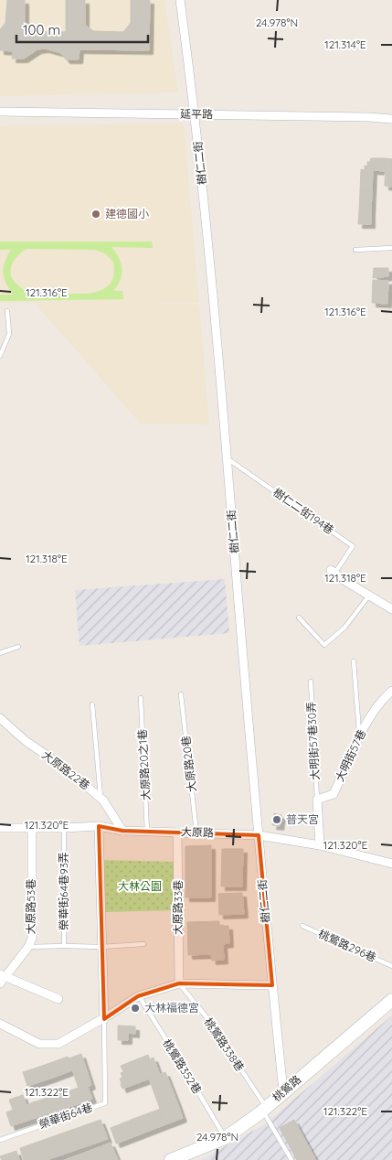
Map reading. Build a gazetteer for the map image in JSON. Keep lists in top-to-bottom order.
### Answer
{
  "streets": {
    "main road": ["桃鶯路"],
    "street": [
      "延平路",
      "樹仁二街",
      "大明街57巷",
      "大原路22巷",
      "大原路",
      "大原路53巷",
      "大原路33巷",
      "榮華街64巷"
    ],
    "lane": [
      "樹仁二街194巷",
      "大明街57巷30弄",
      "大原路20巷",
      "大原路20之1巷",
      "榮華街64巷93弄",
      "桃鶯路296巷",
      "桃鶯路338巷",
      "桃鶯路352巷"
    ]
  },
  "crossings": [
    ["延平路", "樹仁二街"],
    ["樹仁二街", "樹仁二街194巷"],
    ["樹仁二街", "大原路"],
    ["樹仁二街", "桃鶯路"],
    ["大明街57巷30弄", "大明街57巷"],
    ["大原路20巷", "大原路"],
    ["大原路20之1巷", "大原路"],
    ["大原路22巷", "大原路"],
    ["大原路", "榮華街64巷93弄"],
    ["大原路", "大原路53巷"],
    ["大原路", "大原路33巷"],
    ["大原路", "榮華街64巷"],
    ["榮華街64巷93弄", "大原路53巷"],
    ["大原路33巷", "桃鶯路338巷"],
    ["桃鶯路338巷", "桃鶯路"],
    ["桃鶯路352巷", "桃鶯路"]
  ],
  "parks": ["大林公園"],
  "places": ["建德國小", "普天宮", "大林福德宮"],
  "scale_bar": "100 m",
  "coordinates": [
    "24.978°N",
    "121.314°E",
    "121.316°E",
    "121.318°E",
    "121.320°E",
    "121.322°E"
  ]
}
